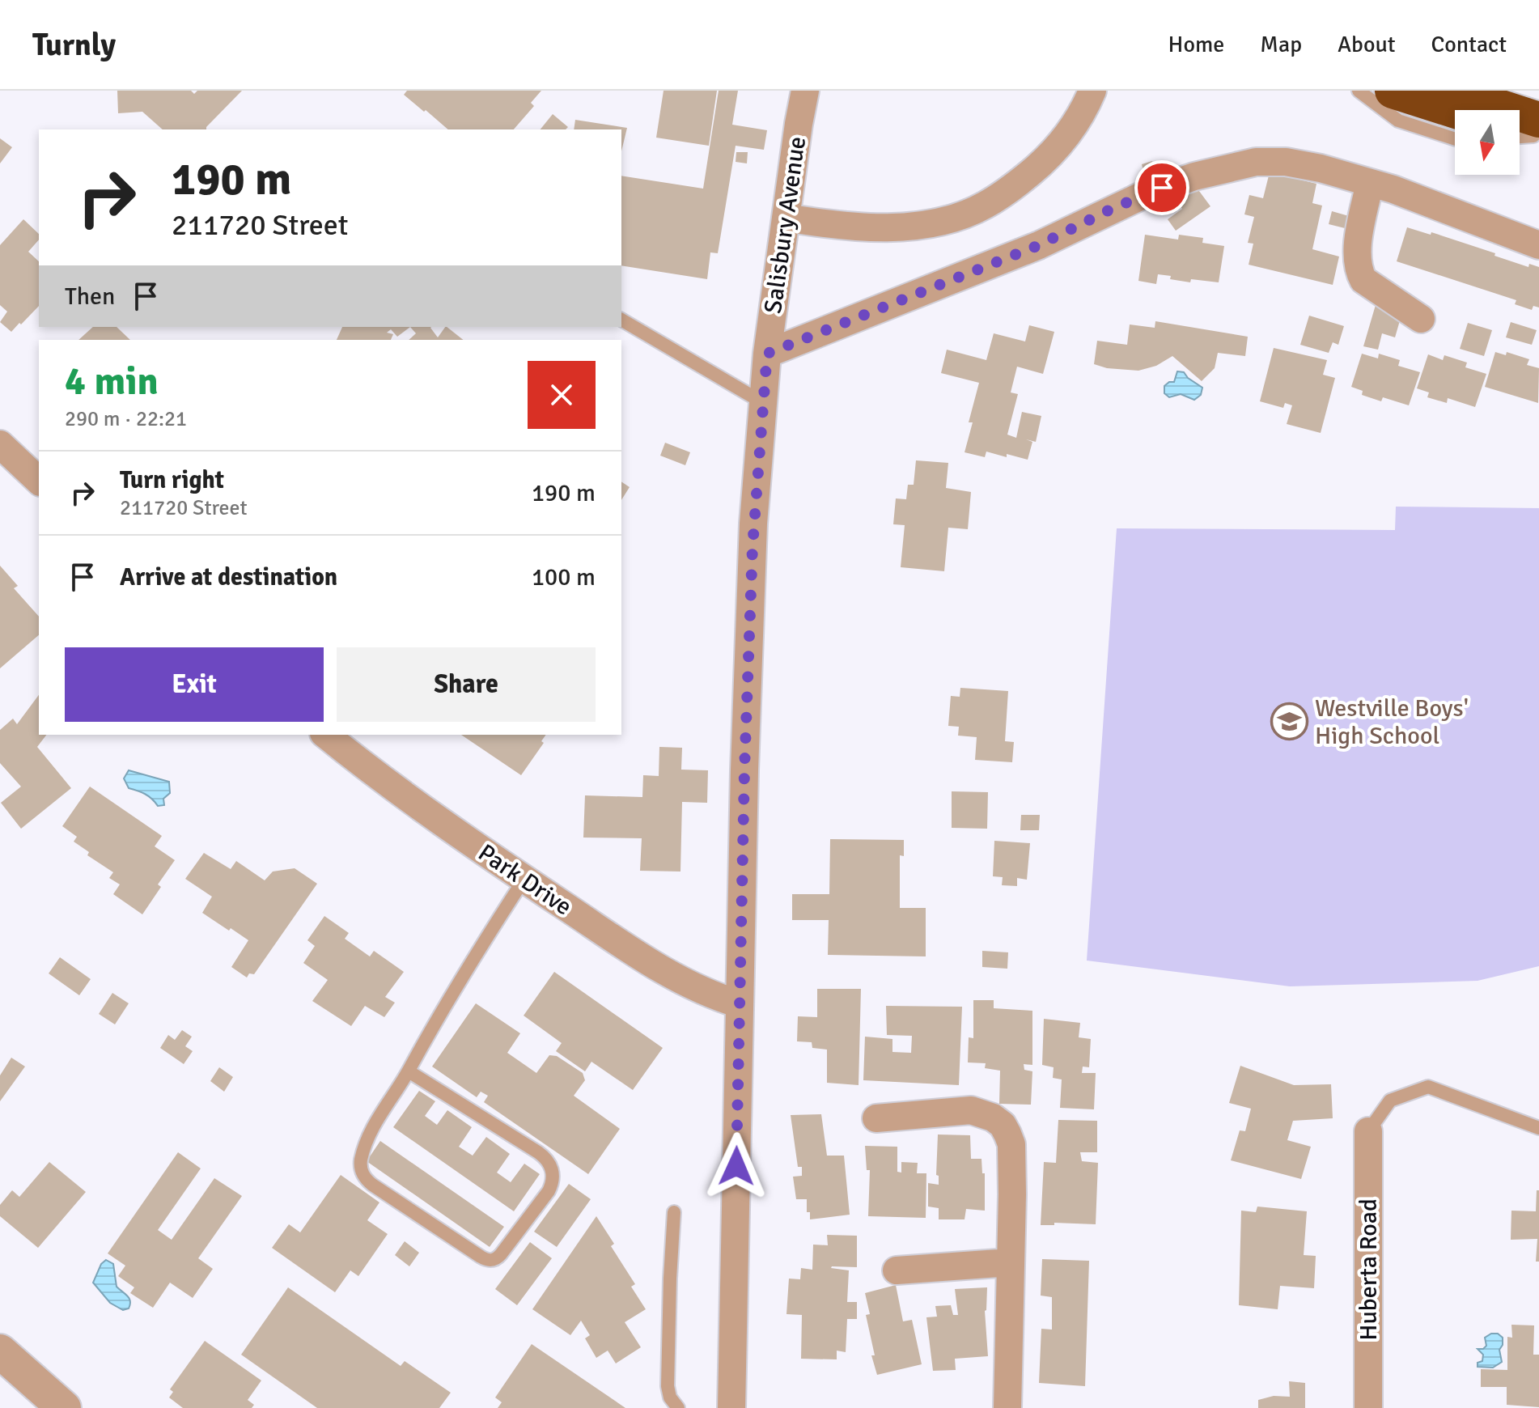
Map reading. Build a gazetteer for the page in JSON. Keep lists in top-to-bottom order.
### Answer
{
  "streets": {
    "street": ["Salisbury Avenue", "Park Drive", "Huberta Road"]
  },
  "crossings": [
    ["Salisbury Avenue", "Park Drive"]
  ],
  "places": {
    "school or university": ["Westville Boys' High School"]
  },
  "north": "bottom",
  "page": {
    "header": "Turnly",
    "nav": [
      "Home",
      "Map",
      "About",
      "Contact"
    ],
    "turn": ["190 m", "211720 Street"],
    "then": "Then",
    "heading": ["4 min", "290 m · 22:21"],
    "list": [
      {
        "name": "Turn right",
        "note": "211720 Street",
        "value": "190 m"
      },
      {
        "name": "Arrive at destination",
        "value": "100 m"
      }
    ],
    "buttons": ["Exit", "Share"]
  }
}
